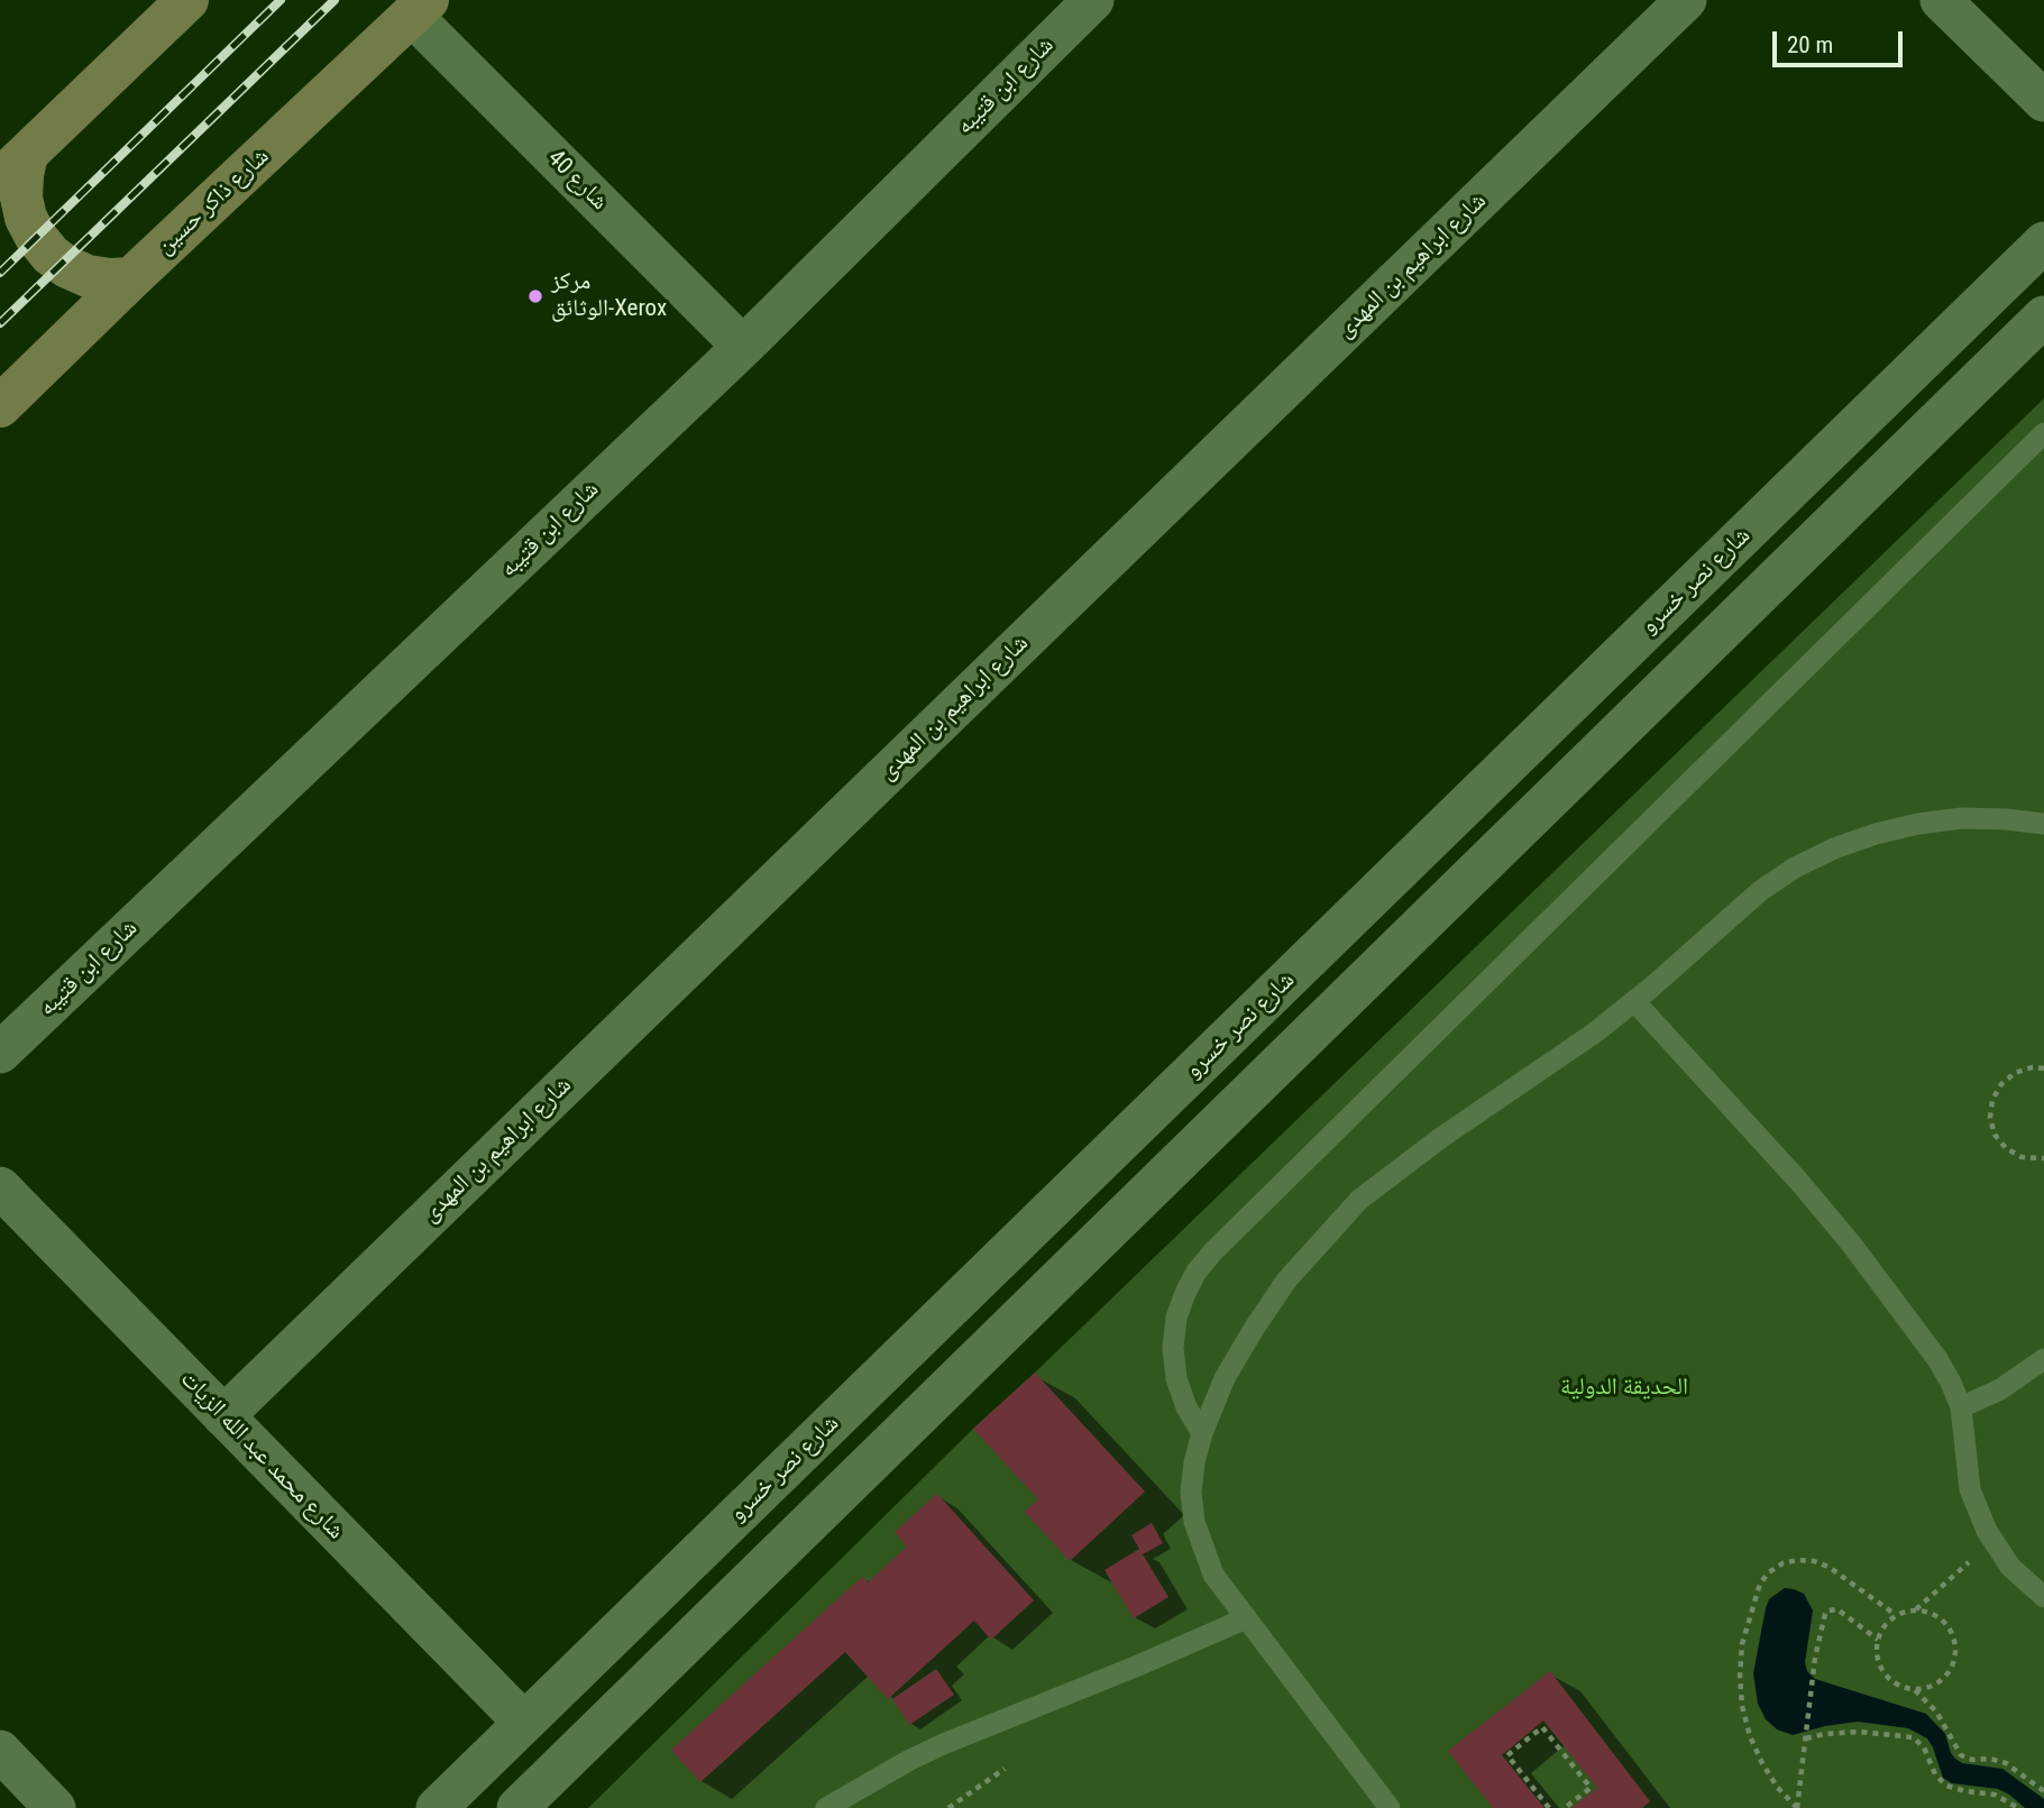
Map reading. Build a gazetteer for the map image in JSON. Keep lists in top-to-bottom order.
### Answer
{
  "streets": {
    "main road": ["شارع ذاكر حسين"],
    "street": [
      "شارع ابن قتيبه",
      "شارع 40",
      "شارع ابراهيم بن المهدى",
      "شارع نصر خسرو",
      "شارع محمد عبد الله الزيات"
    ]
  },
  "crossings": [
    ["شارع ابن قتيبه", "شارع 40"],
    ["شارع 40", "شارع ذاكر حسين"],
    ["شارع ابراهيم بن المهدى", "شارع محمد عبد الله الزيات"],
    ["شارع نصر خسرو", "شارع محمد عبد الله الزيات"]
  ],
  "parks": ["الحديقة الدولية"],
  "places": ["مركز الوثائق-Xerox"],
  "scale_bar": "20 m"
}
